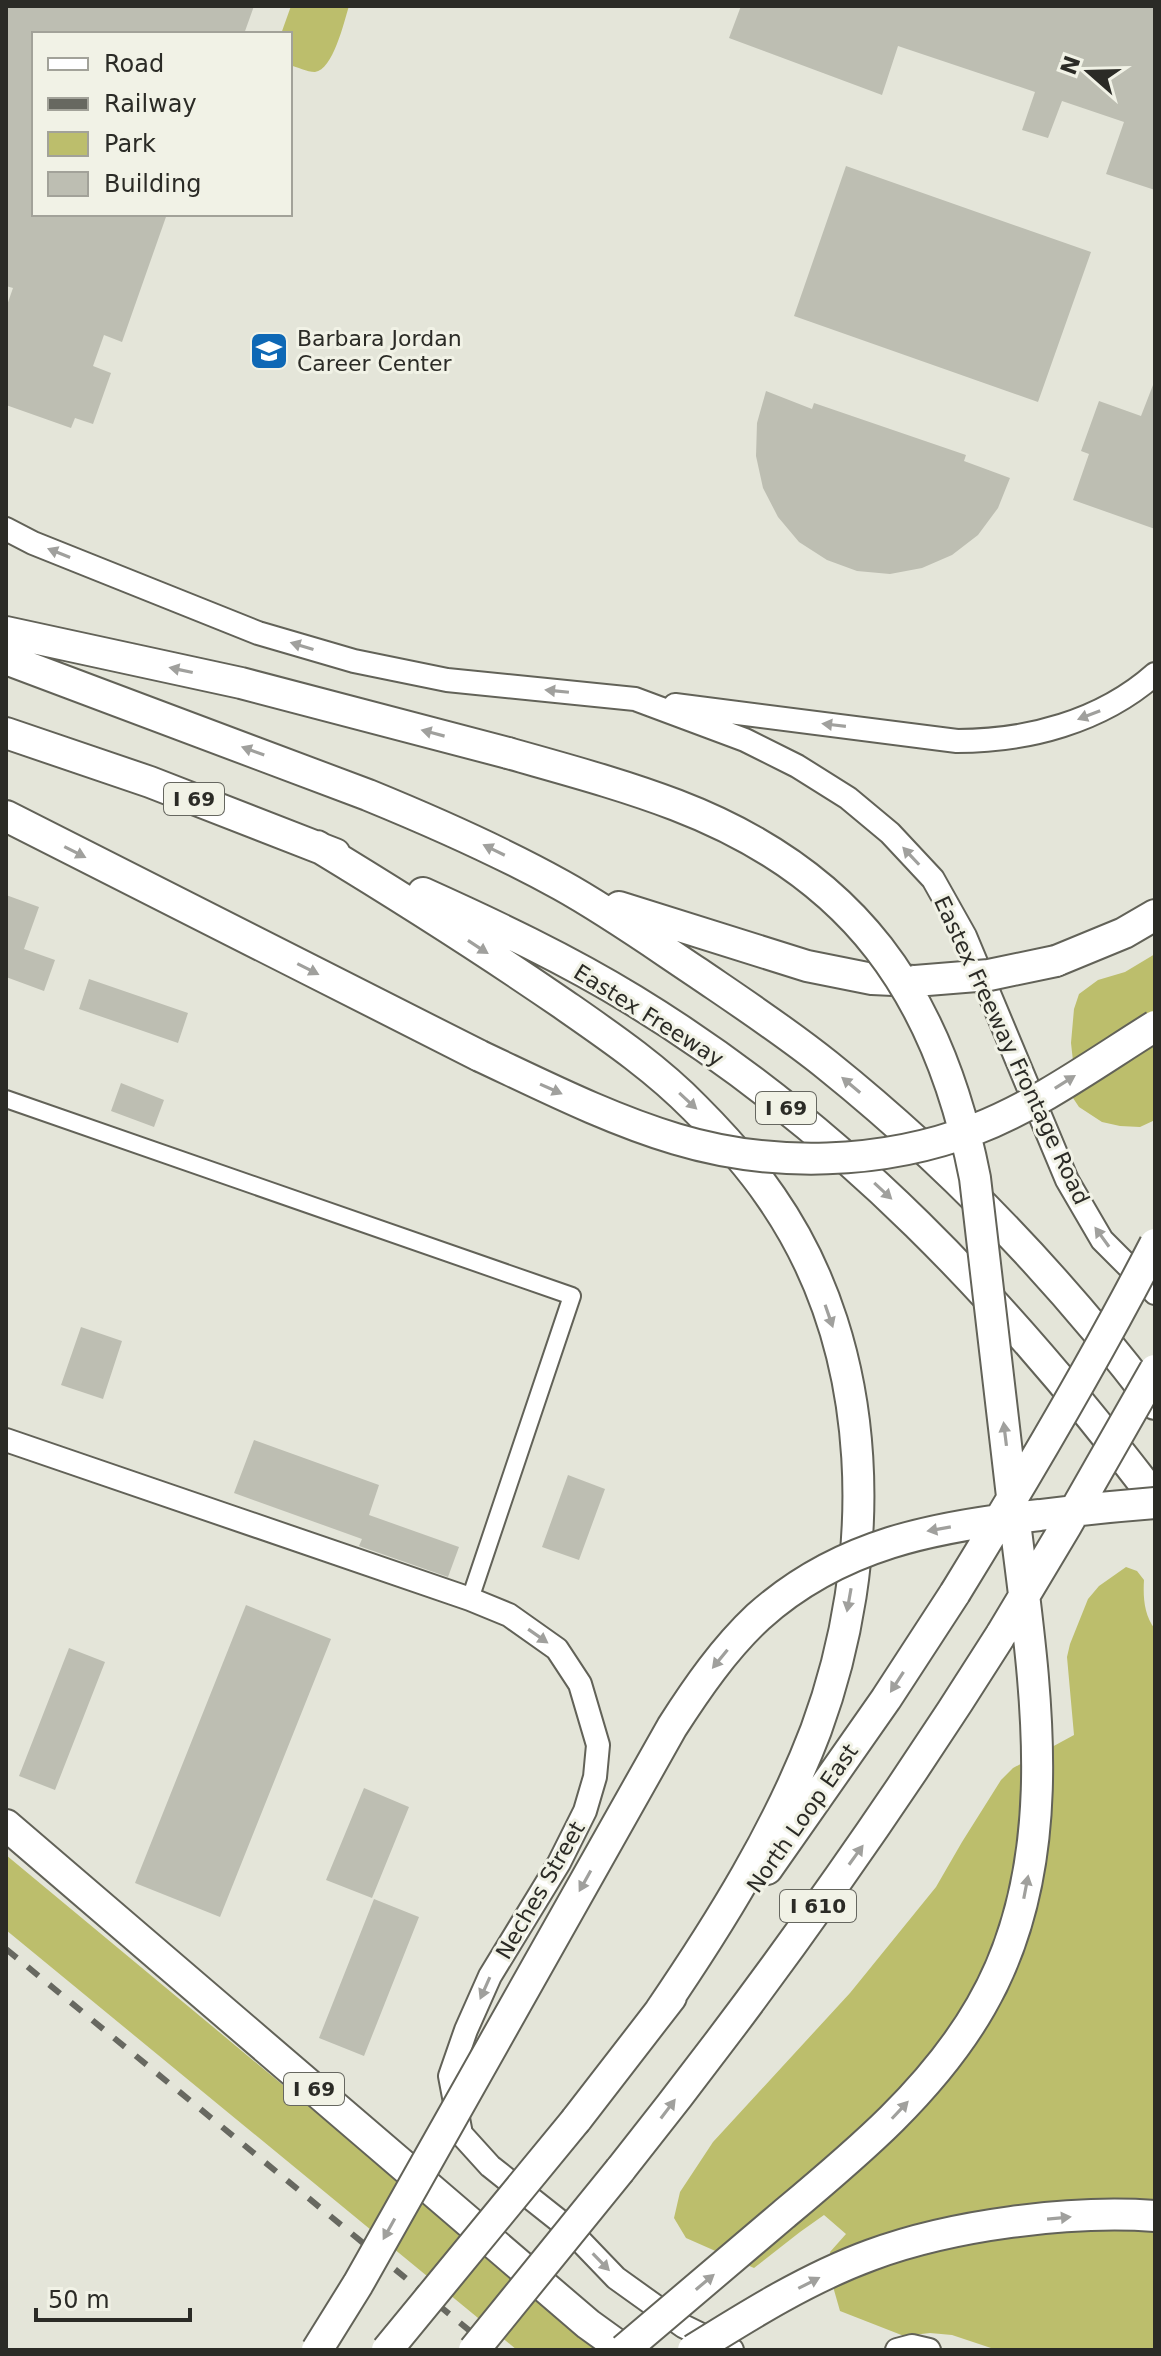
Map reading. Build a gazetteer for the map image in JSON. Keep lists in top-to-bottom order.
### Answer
{
  "streets": {
    "highway": [
      "I 69",
      "Eastex Freeway",
      "North Loop East",
      "I 610"
    ],
    "main road": ["Eastex Freeway Frontage Road", "Neches Street"]
  },
  "one_way": ["Eastex Freeway Frontage Road", "Neches Street"],
  "places": {
    "school or university": ["Barbara Jordan Career Center"]
  },
  "legend": [
    "Road",
    "Railway",
    "Park",
    "Building"
  ],
  "scale_bar": "50 m",
  "north": "left"
}
